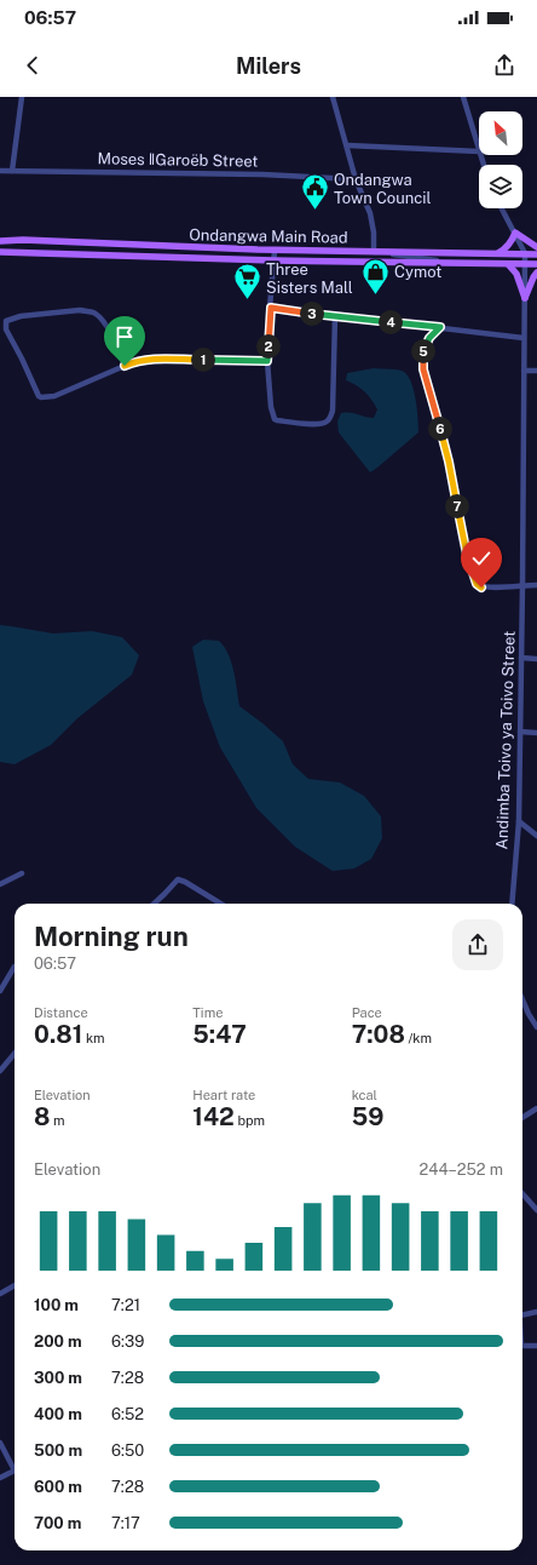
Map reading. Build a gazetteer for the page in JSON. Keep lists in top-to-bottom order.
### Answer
{
  "streets": {
    "main road": ["Ondangwa Main Road"],
    "street": ["Moses ǁGaroëb Street", "Andimba Toivo ya Toivo Street"]
  },
  "crossings": [
    ["Ondangwa Main Road", "Andimba Toivo ya Toivo Street"]
  ],
  "places": {
    "public building": ["Ondangwa Town Council"],
    "shop": ["Cymot"],
    "supermarket": ["Three Sisters Mall"]
  },
  "north": "top left",
  "page": {
    "status": "06:57",
    "header": "Milers",
    "pins": [
      "3",
      "4",
      "2",
      "5",
      "1",
      "6",
      "7"
    ],
    "heading": ["Morning run", "06:57"],
    "stats": [
      ["Distance", "0.81 km"],
      ["Time", "5:47"],
      ["Pace", "7:08 /km"],
      ["Elevation", "8 m"],
      ["Heart rate", "142 bpm"],
      ["kcal", "59"]
    ],
    "chart": ["Elevation", "244–252 m"],
    "list": [
      {
        "name": "100 m",
        "note": "7:21"
      },
      {
        "name": "200 m",
        "note": "6:39"
      },
      {
        "name": "300 m",
        "note": "7:28"
      },
      {
        "name": "400 m",
        "note": "6:52"
      },
      {
        "name": "500 m",
        "note": "6:50"
      },
      {
        "name": "600 m",
        "note": "7:28"
      },
      {
        "name": "700 m",
        "note": "7:17"
      }
    ]
  }
}
